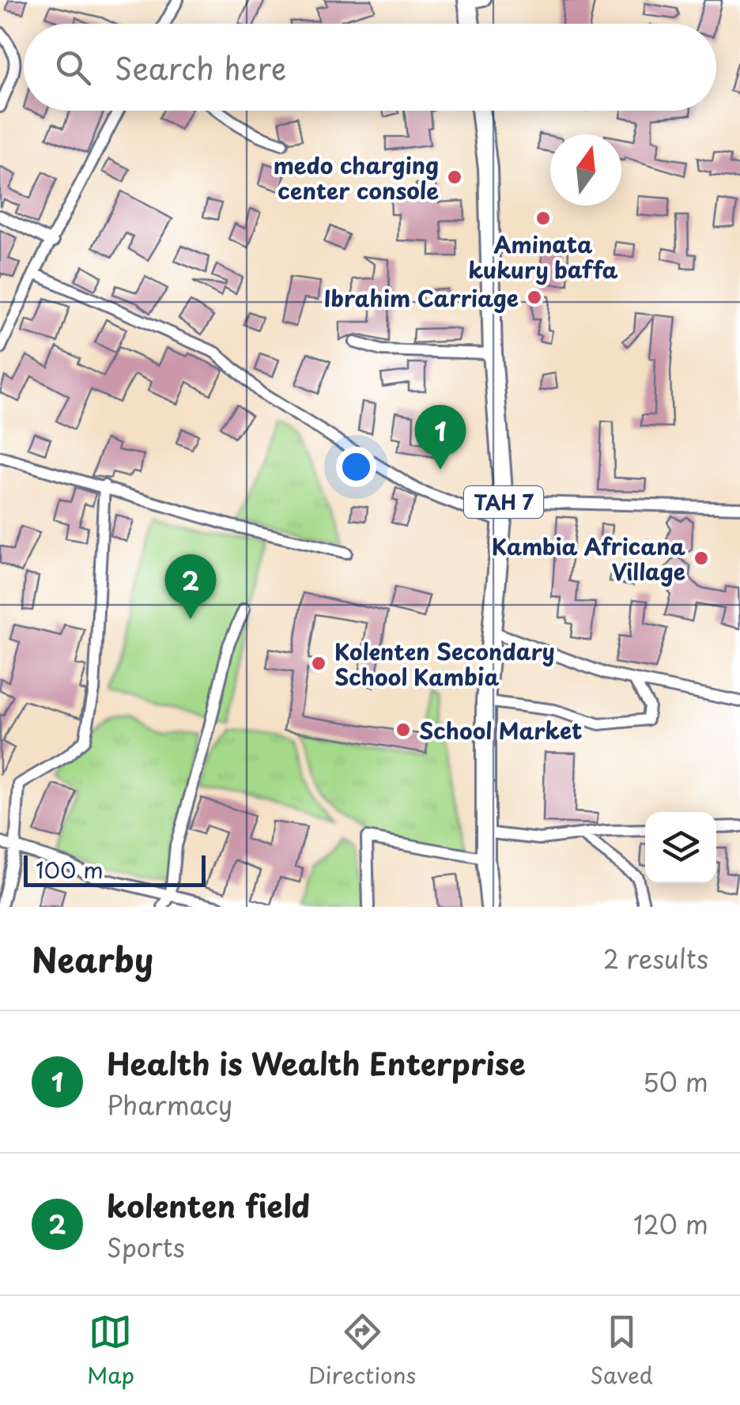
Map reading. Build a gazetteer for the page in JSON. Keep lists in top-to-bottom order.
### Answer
{
  "streets": {
    "highway": ["TAH 7"]
  },
  "places": [
    "medo charging center console",
    "Aminata kukury baffa",
    "Ibrahim Carriage",
    "Kambia Africana Village",
    "Kolenten Secondary School Kambia",
    "School Market"
  ],
  "scale_bar": "100 m",
  "north": "top",
  "page": {
    "search": "Search here",
    "pins": ["1", "2"],
    "scale": "100 m",
    "heading": ["Nearby", "2 results"],
    "list": [
      {
        "mark": "1",
        "name": "Health is Wealth Enterprise",
        "note": "Pharmacy",
        "value": "50 m"
      },
      {
        "mark": "2",
        "name": "kolenten field",
        "note": "Sports",
        "value": "120 m"
      }
    ],
    "nav": ["Map", "Directions", "Saved"]
  }
}
